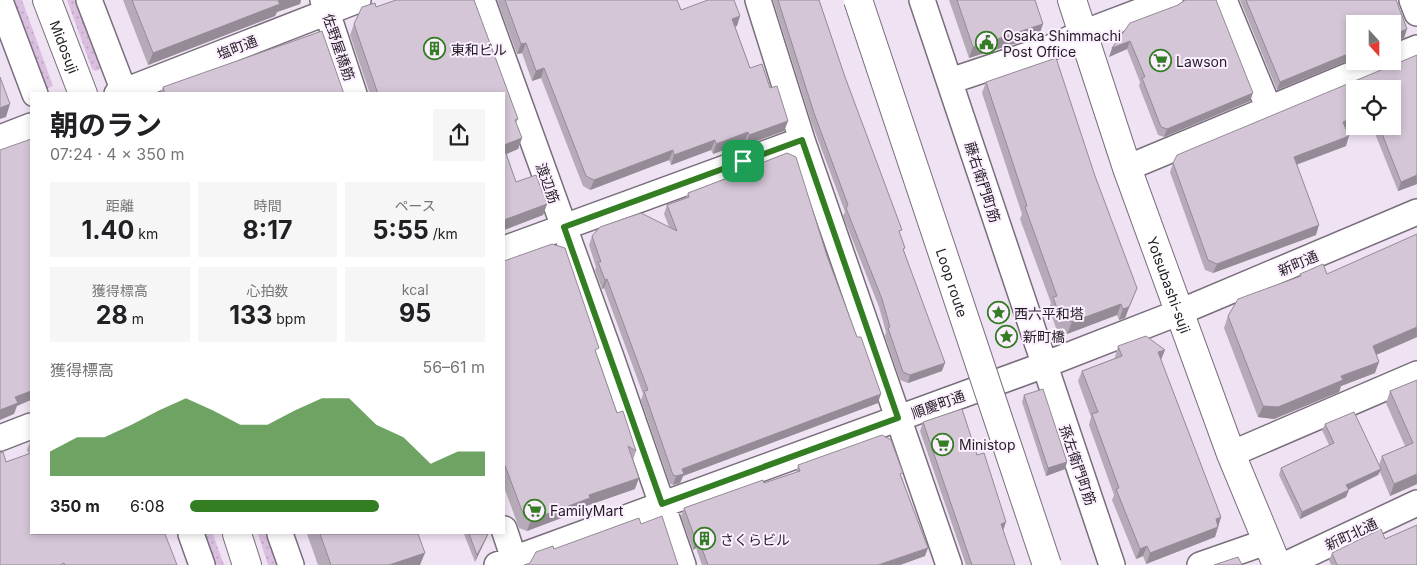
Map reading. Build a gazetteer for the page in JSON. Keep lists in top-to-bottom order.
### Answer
{
  "streets": {
    "main road": ["Midosuji", "Loop route", "Yotsubashi-suji"],
    "street": [
      "塩町通",
      "佐野屋橋筋",
      "藤右衛門町筋",
      "渡辺筋",
      "新町通",
      "順慶町通",
      "孫左衛門町筋",
      "新町北通"
    ]
  },
  "crossings": [
    ["塩町通", "佐野屋橋筋"],
    ["藤右衛門町筋", "順慶町通"],
    ["藤右衛門町筋", "孫左衛門町筋"],
    ["渡辺筋", "順慶町通"],
    ["新町通", "Yotsubashi-suji"],
    ["新町通", "順慶町通"],
    ["Yotsubashi-suji", "順慶町通"],
    ["順慶町通", "孫左衛門町筋"]
  ],
  "places": {
    "public building": ["Osaka Shimmachi Post Office"],
    "building": ["東和ビル", "さくらビル"],
    "supermarket": ["Lawson", "Ministop", "FamilyMart"],
    "place": ["西六平和塔", "新町橋"]
  },
  "north": "bottom",
  "page": {
    "heading": ["朝のラン", "07:24 · 4 × 350 m"],
    "stats": [
      ["距離", "1.40 km"],
      ["時間", "8:17"],
      ["ペース", "5:55 /km"],
      ["獲得標高", "28 m"],
      ["心拍数", "133 bpm"],
      ["kcal", "95"]
    ],
    "chart": ["獲得標高", "56–61 m"],
    "list": [
      {
        "name": "350 m",
        "note": "6:08"
      }
    ]
  }
}
